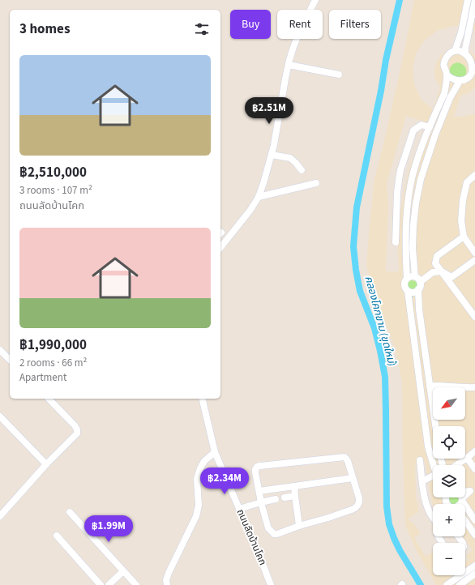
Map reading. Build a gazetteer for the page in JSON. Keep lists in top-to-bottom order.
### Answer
{
  "streets": {
    "street": ["ถนนลัดบ้านโคก"]
  },
  "water": ["คลองโคกขาม (ขุดใหม่)"],
  "north": "bottom left",
  "page": {
    "chip": ["Buy", "Rent", "Filters"],
    "heading": "3 homes",
    "list": [
      {
        "name": "฿2,510,000",
        "note": "3 rooms · 107 m² · ถนนลัดบ้านโคก"
      },
      {
        "name": "฿1,990,000",
        "note": "2 rooms · 66 m² · Apartment"
      }
    ],
    "price": ["฿2.51M", "฿2.34M", "฿1.99M"],
    "map_buttons": ["+", "−"]
  }
}
